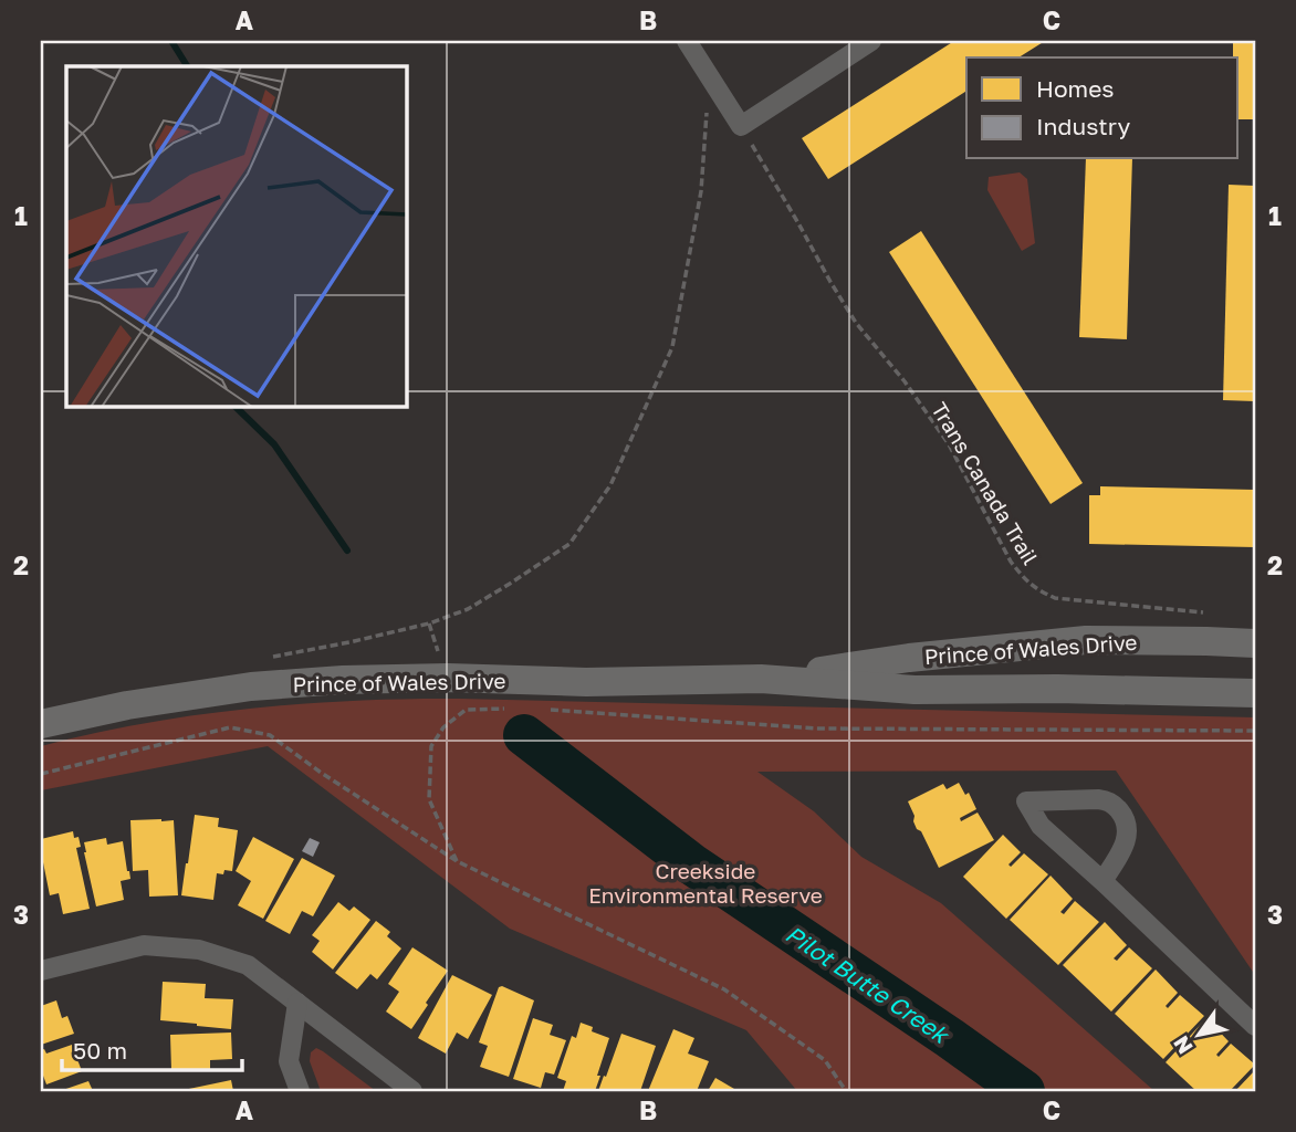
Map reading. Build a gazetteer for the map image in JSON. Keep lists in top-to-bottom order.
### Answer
{
  "streets": {
    "main road": ["Prince of Wales Drive"],
    "path": ["Trans Canada Trail"]
  },
  "water": ["Pilot Butte Creek"],
  "parks": ["Creekside Environmental Reserve"],
  "legend": ["Homes", "Industry"],
  "scale_bar": "50 m",
  "north": "bottom left",
  "grid": {
    "columns": ["A", "B", "C"],
    "rows": ["1", "2", "3"]
  }
}
